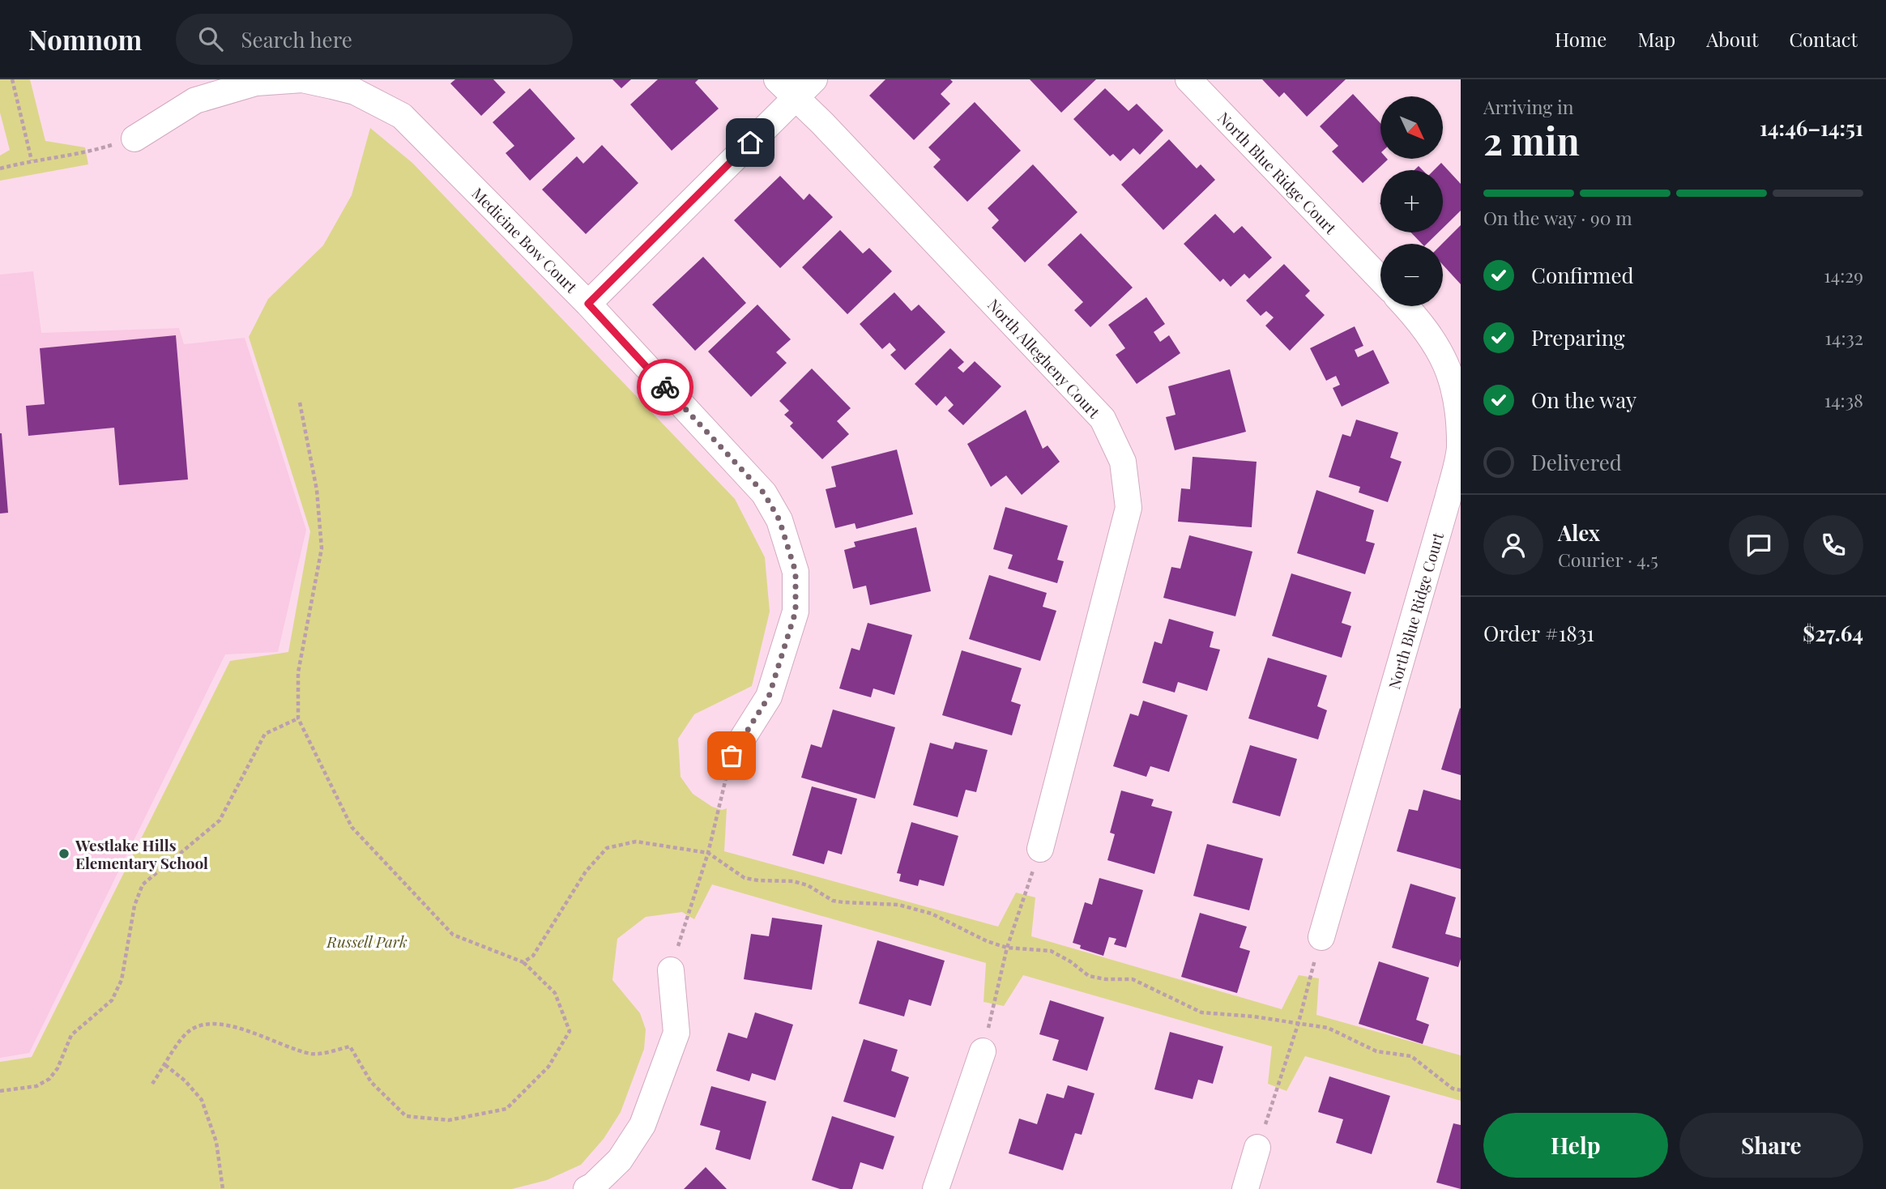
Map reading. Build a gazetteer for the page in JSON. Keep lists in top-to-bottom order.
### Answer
{
  "streets": {
    "street": ["North Blue Ridge Court", "Medicine Bow Court", "North Allegheny Court"]
  },
  "parks": ["Russell Park"],
  "places": ["Westlake Hills Elementary School"],
  "north": "bottom right",
  "page": {
    "header": "Nomnom",
    "search": "Search here",
    "nav": [
      "Home",
      "Map",
      "About",
      "Contact"
    ],
    "heading": ["2 min", "Arriving in", "14:46–14:51"],
    "panel": [
      "Alex",
      "Courier · 4.5",
      "Order #1831",
      "$27.64"
    ],
    "map_buttons": ["+", "−"],
    "bar": "On the way · 90 m",
    "list": [
      ["Confirmed", "14:29"],
      ["Preparing", "14:32"],
      ["On the way", "14:38"],
      "Delivered"
    ],
    "buttons": ["Help", "Share"]
  }
}
